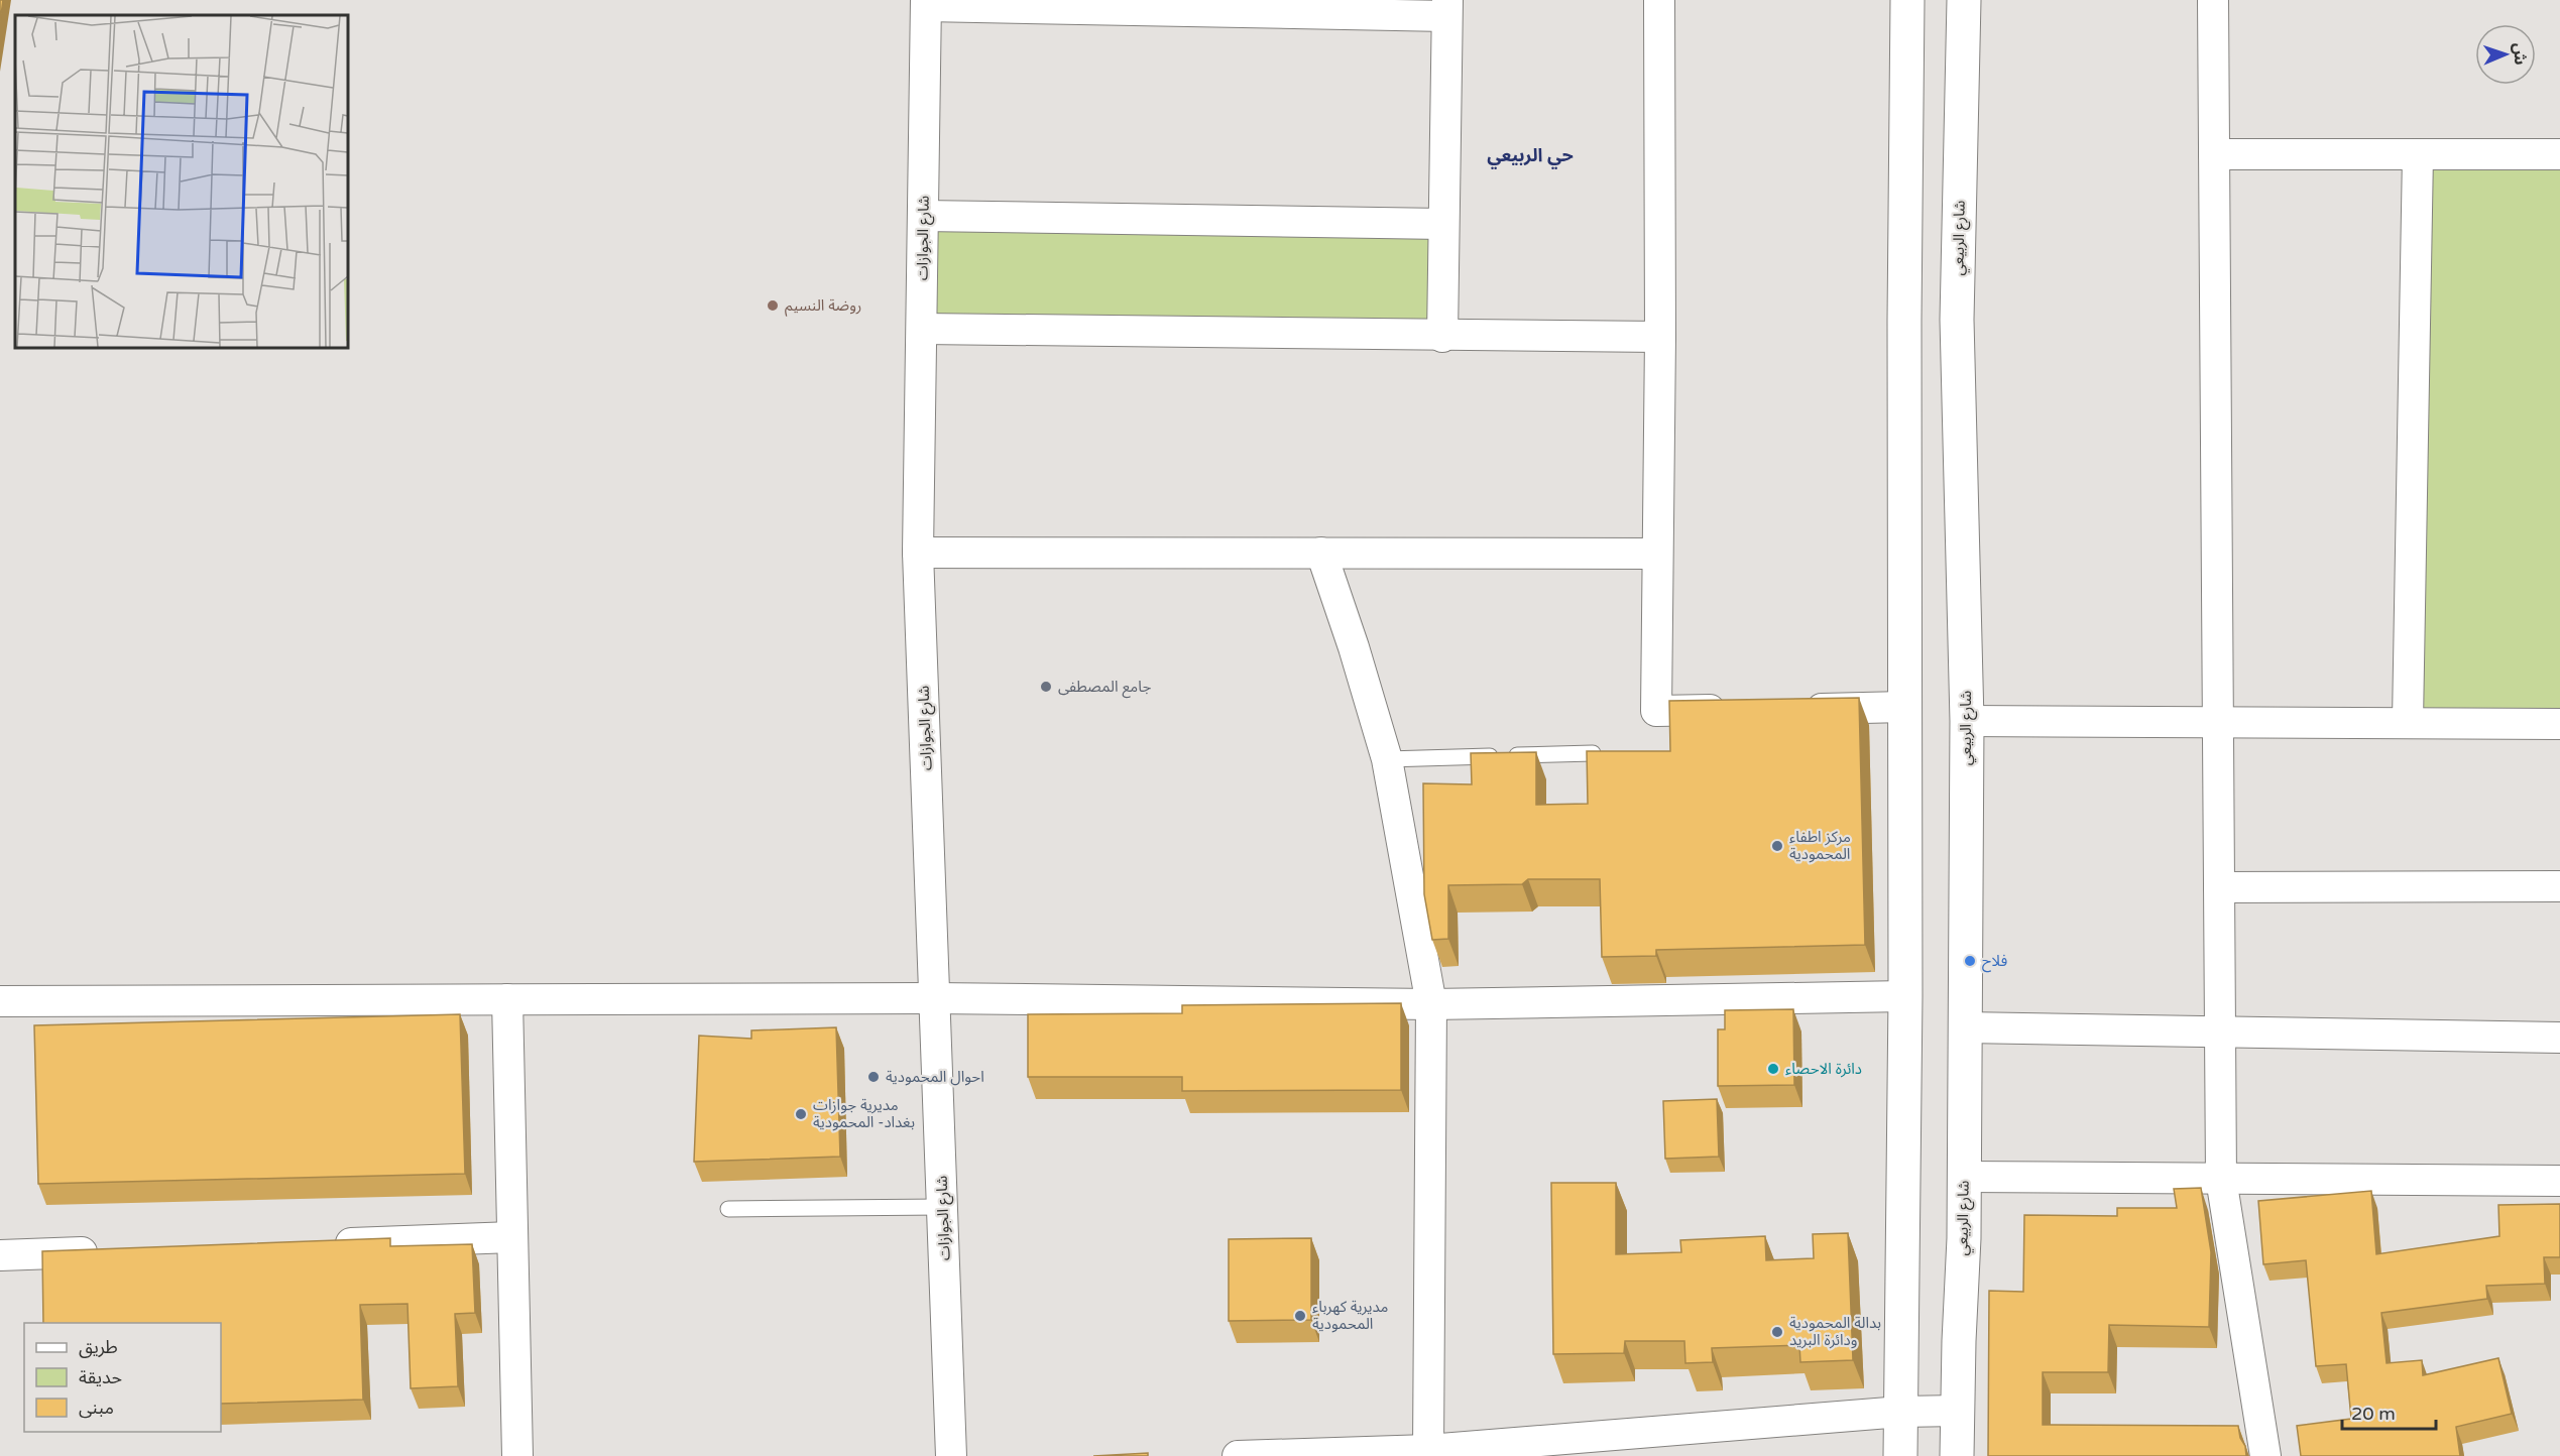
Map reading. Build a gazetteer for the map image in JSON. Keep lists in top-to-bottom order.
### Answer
{
  "streets": {
    "street": ["شارع الجوازات", "شارع الربيعي"]
  },
  "districts": ["حي الربيعي"],
  "places": [
    "روضة النسيم",
    "جامع المصطفى",
    "مركز اطفاء المحمودية",
    "فلاح",
    "دائرة الاحصاء",
    "احوال المحمودية",
    "مديرية جوازات بغداد- المحمودية",
    "مديرية كهرباء المحمودية",
    "بدالة المحمودية ودائرة البريد"
  ],
  "legend": ["طريق", "حديقة", "مبنى"],
  "scale_bar": "20 m",
  "north": "right"
}
